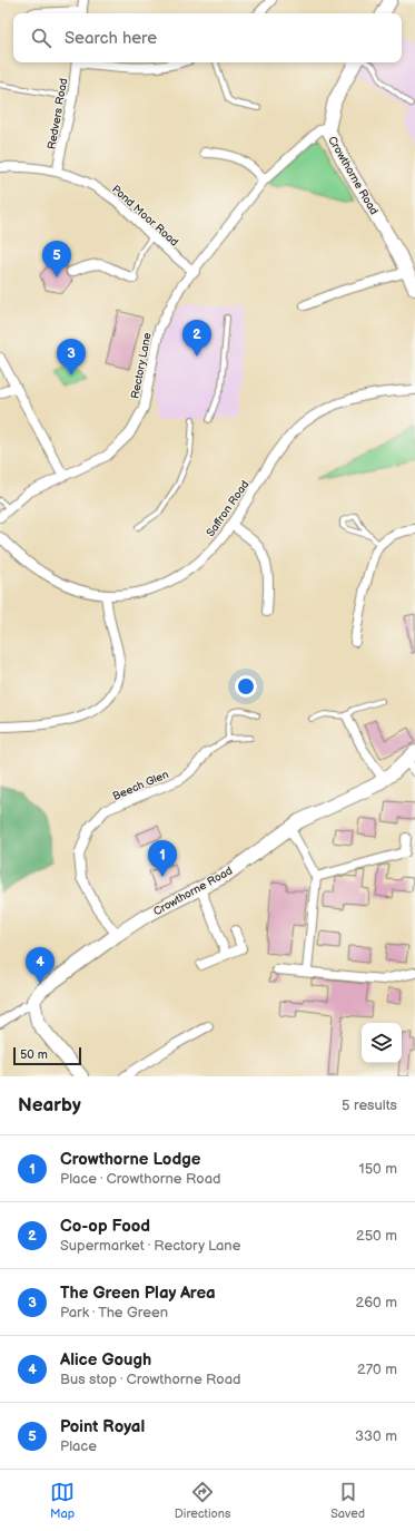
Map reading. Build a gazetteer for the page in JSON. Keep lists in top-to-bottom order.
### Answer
{
  "streets": {
    "street": [
      "Redvers Road",
      "Crowthorne Road",
      "Pond Moor Road",
      "Rectory Lane",
      "Saffron Road",
      "Beech Glen"
    ]
  },
  "crossings": [
    ["Redvers Road", "Pond Moor Road"],
    ["Crowthorne Road", "Rectory Lane"],
    ["Crowthorne Road", "Beech Glen"],
    ["Pond Moor Road", "Rectory Lane"]
  ],
  "scale_bar": "50 m",
  "page": {
    "search": "Search here",
    "pins": [
      "5",
      "2",
      "3",
      "1",
      "4"
    ],
    "scale": "50 m",
    "heading": ["Nearby", "5 results"],
    "list": [
      {
        "mark": "1",
        "name": "Crowthorne Lodge",
        "note": "Place · Crowthorne Road",
        "value": "150 m"
      },
      {
        "mark": "2",
        "name": "Co-op Food",
        "note": "Supermarket · Rectory Lane",
        "value": "250 m"
      },
      {
        "mark": "3",
        "name": "The Green Play Area",
        "note": "Park · The Green",
        "value": "260 m"
      },
      {
        "mark": "4",
        "name": "Alice Gough",
        "note": "Bus stop · Crowthorne Road",
        "value": "270 m"
      },
      {
        "mark": "5",
        "name": "Point Royal",
        "note": "Place",
        "value": "330 m"
      }
    ],
    "nav": ["Map", "Directions", "Saved"]
  }
}
